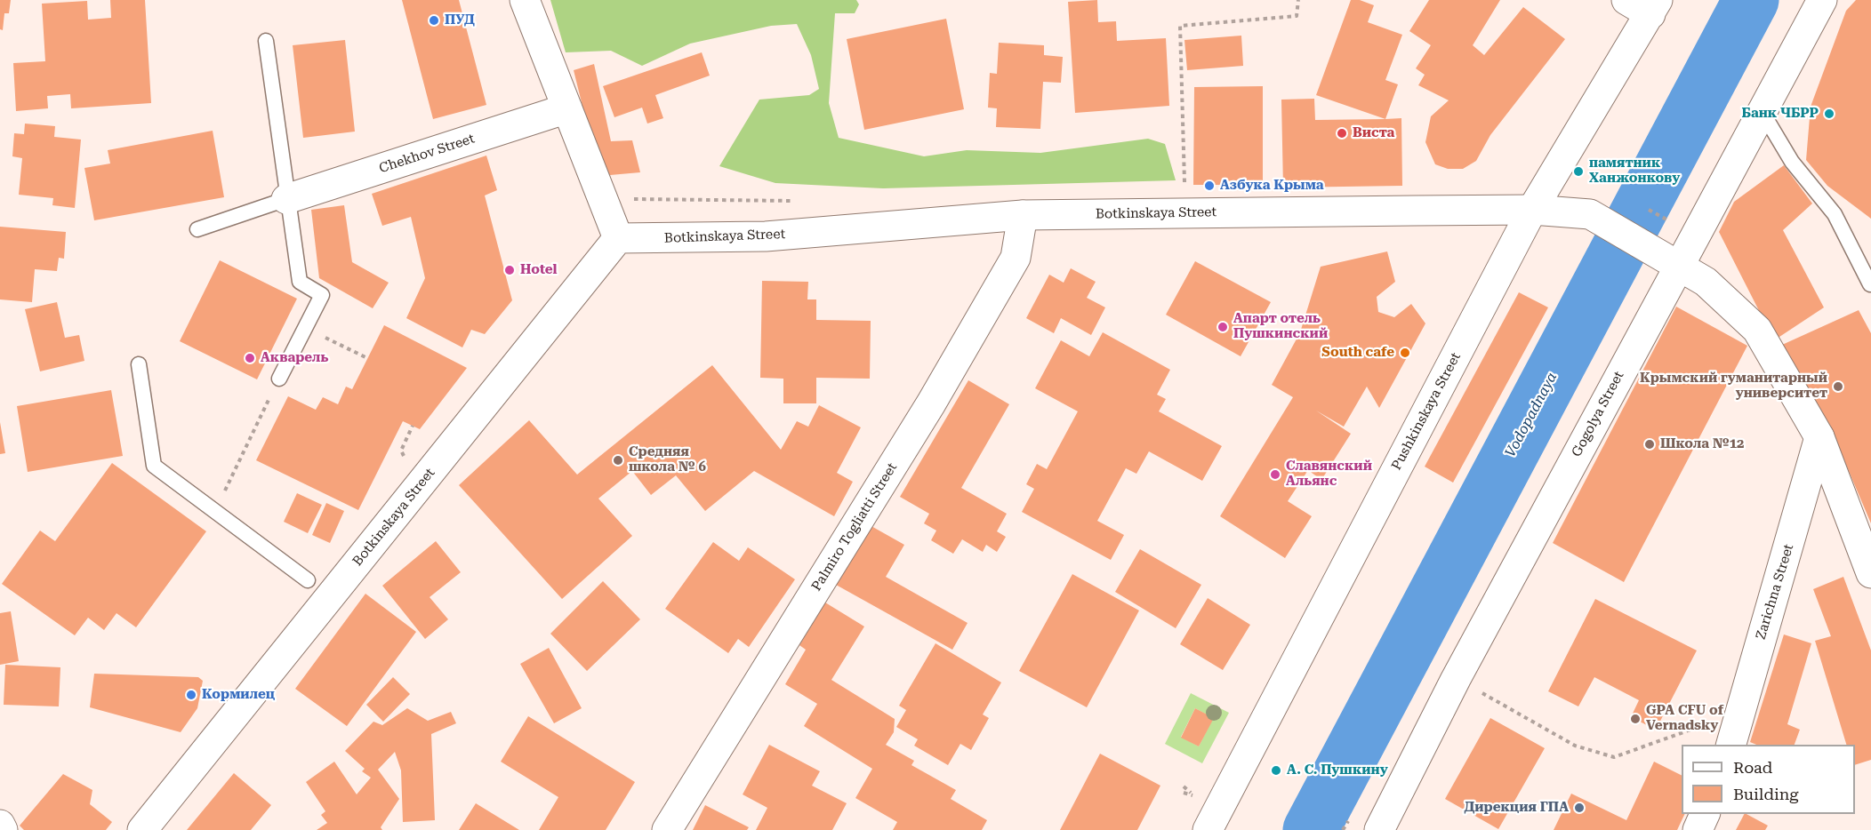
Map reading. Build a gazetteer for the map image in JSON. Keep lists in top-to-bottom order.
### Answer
{
  "streets": {
    "street": [
      "Chekhov Street",
      "Botkinskaya Street",
      "Pushkinskaya Street",
      "Gogolya Street",
      "Palmiro Togliatti Street",
      "Zarichna Street"
    ]
  },
  "crossings": [
    ["Botkinskaya Street", "Pushkinskaya Street"],
    ["Botkinskaya Street", "Gogolya Street"],
    ["Botkinskaya Street", "Palmiro Togliatti Street"]
  ],
  "water": ["Vodopadnaya"],
  "places": [
    "ПУД",
    "Банк ЧБРР",
    "Виста",
    "памятник Ханжонкову",
    "Азбука Крыма",
    "Hotel",
    "Апарт отель Пушкинский",
    "South cafe",
    "Акварель",
    "Крымский гуманитарный университет",
    "Школа №12",
    "Средняя школа № 6",
    "Славянский Альянс",
    "Кормилец",
    "GPA CFU of Vernadsky",
    "А. С. Пушкину",
    "Дирекция ГПА"
  ],
  "legend": ["Road", "Building"]
}
